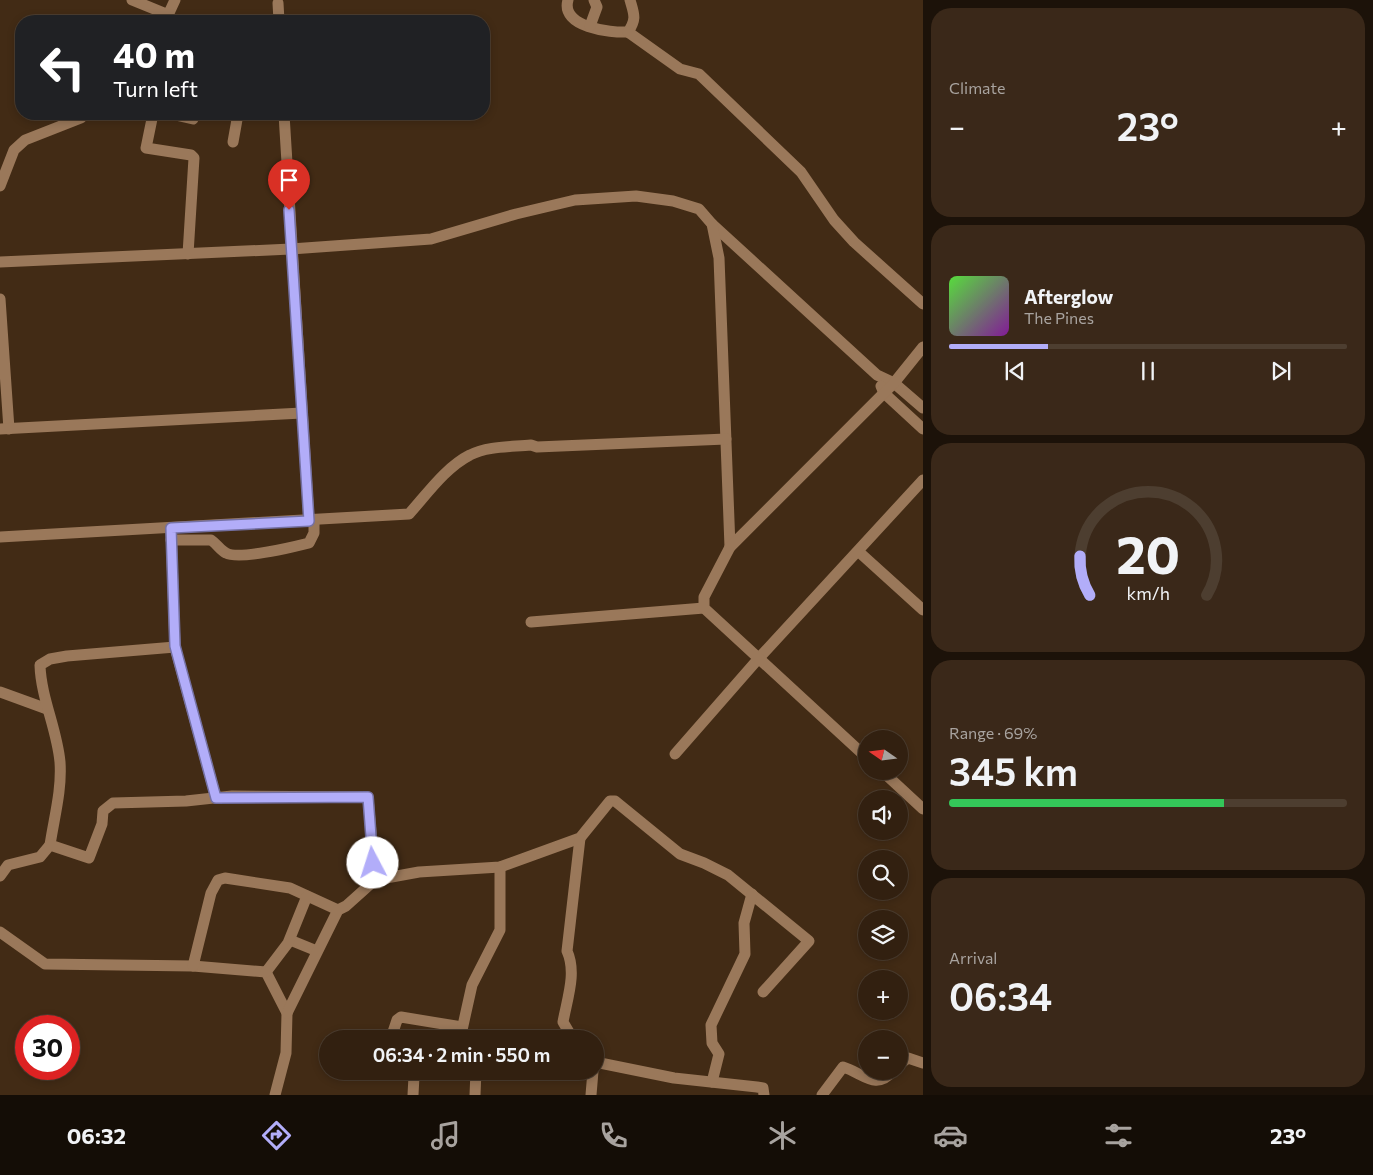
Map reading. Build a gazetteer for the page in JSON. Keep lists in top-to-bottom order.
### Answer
{
  "north": "left",
  "page": {
    "tile": [
      "Climate",
      ["Range · 69%", "345 km"],
      ["Arrival", "06:34"]
    ],
    "turn": ["40 m", "Turn left"],
    "heat": ["−", "23°", "+"],
    "song": ["Afterglow", "The Pines"],
    "map_buttons": ["+", "−"],
    "limit": "30",
    "trip": "06:34 · 2 min · 550 m",
    "tabs": ["06:32", "23°"],
    "gauge": ["20", "km/h"]
  }
}
